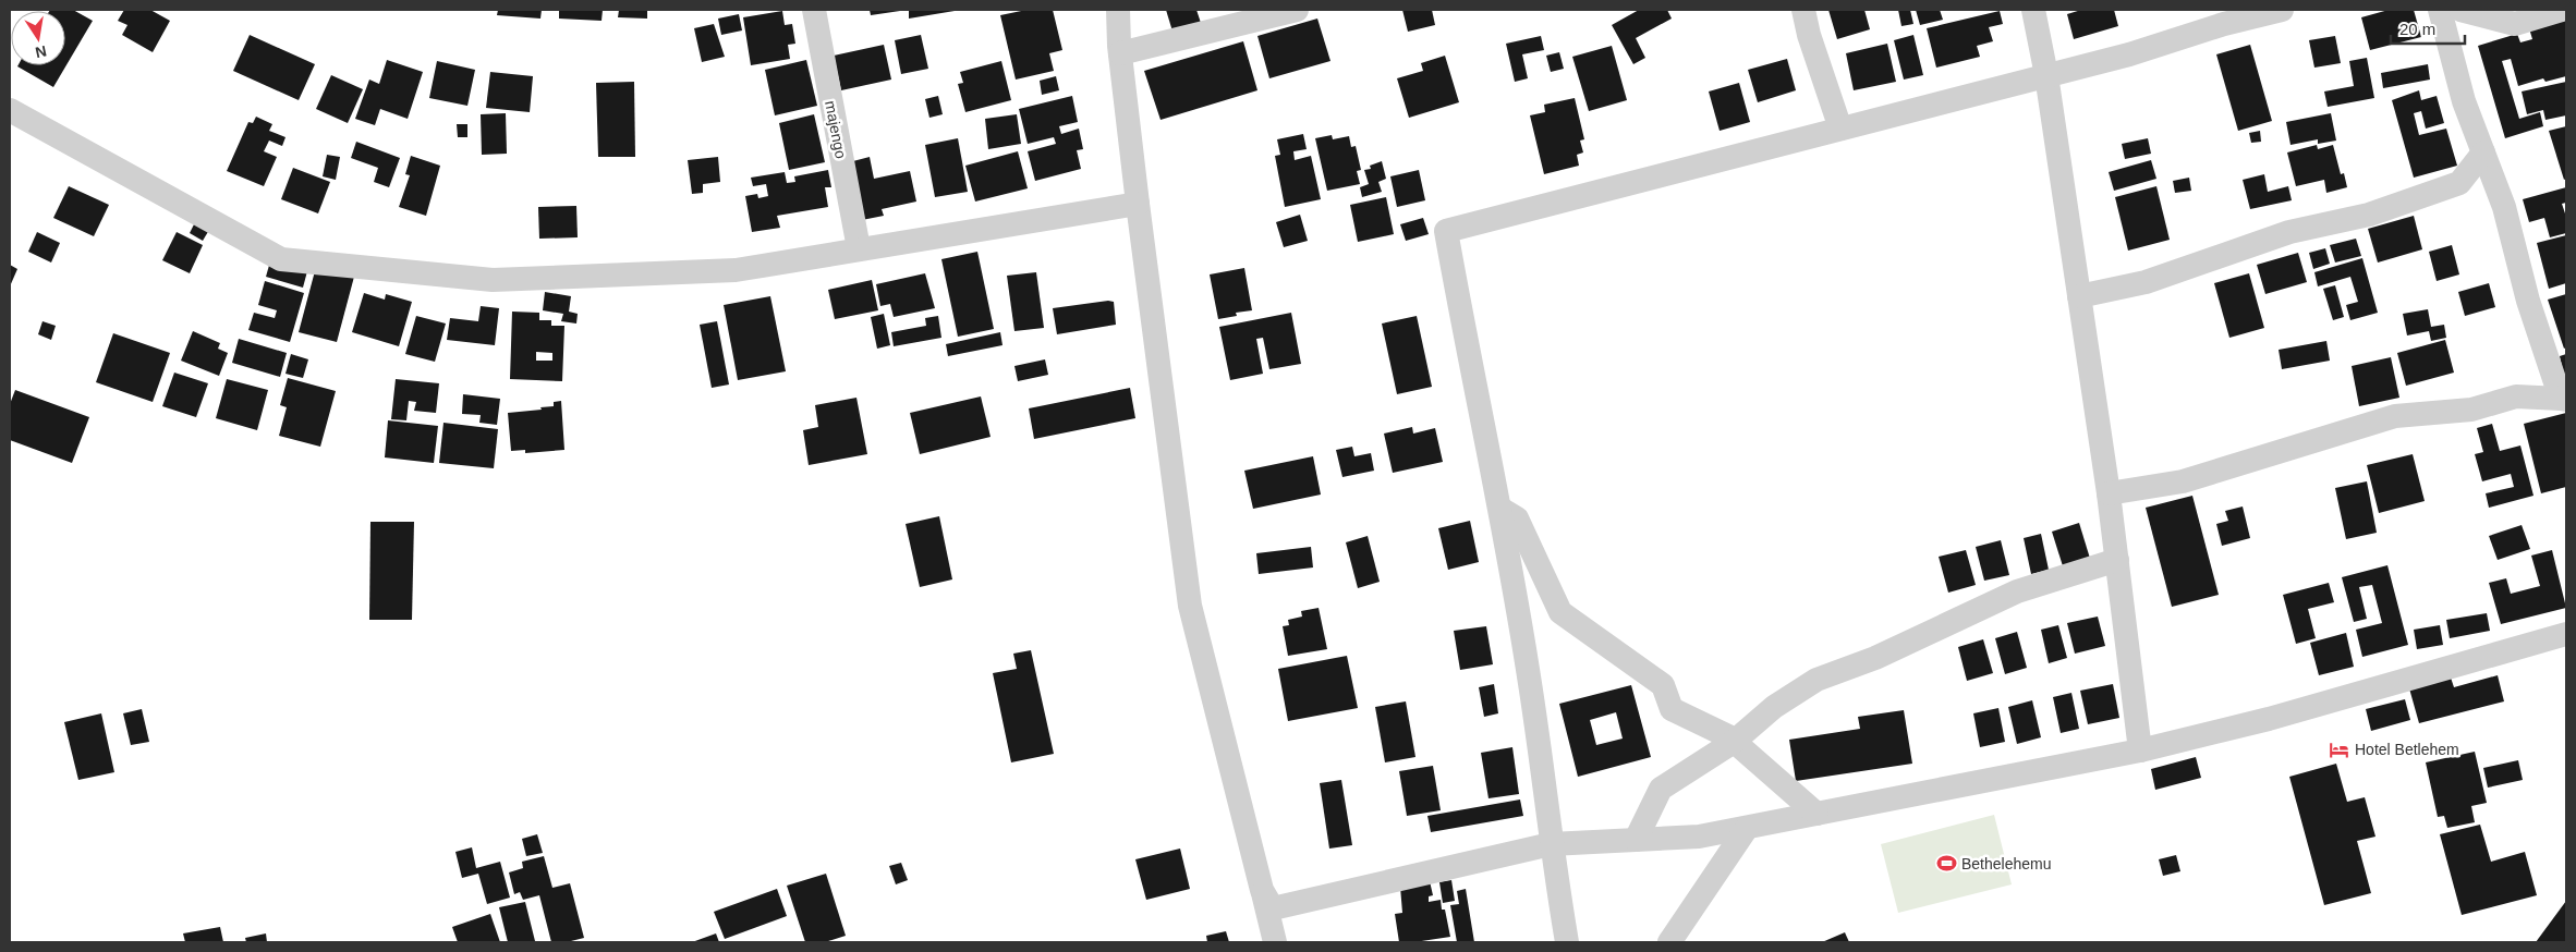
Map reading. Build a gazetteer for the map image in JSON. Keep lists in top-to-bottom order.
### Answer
{
  "streets": {
    "street": ["majengo"]
  },
  "places": {
    "hotel": ["Hotel Betlehem"],
    "sports": ["Bethelehemu"]
  },
  "scale_bar": "20 m",
  "north": "bottom"
}
